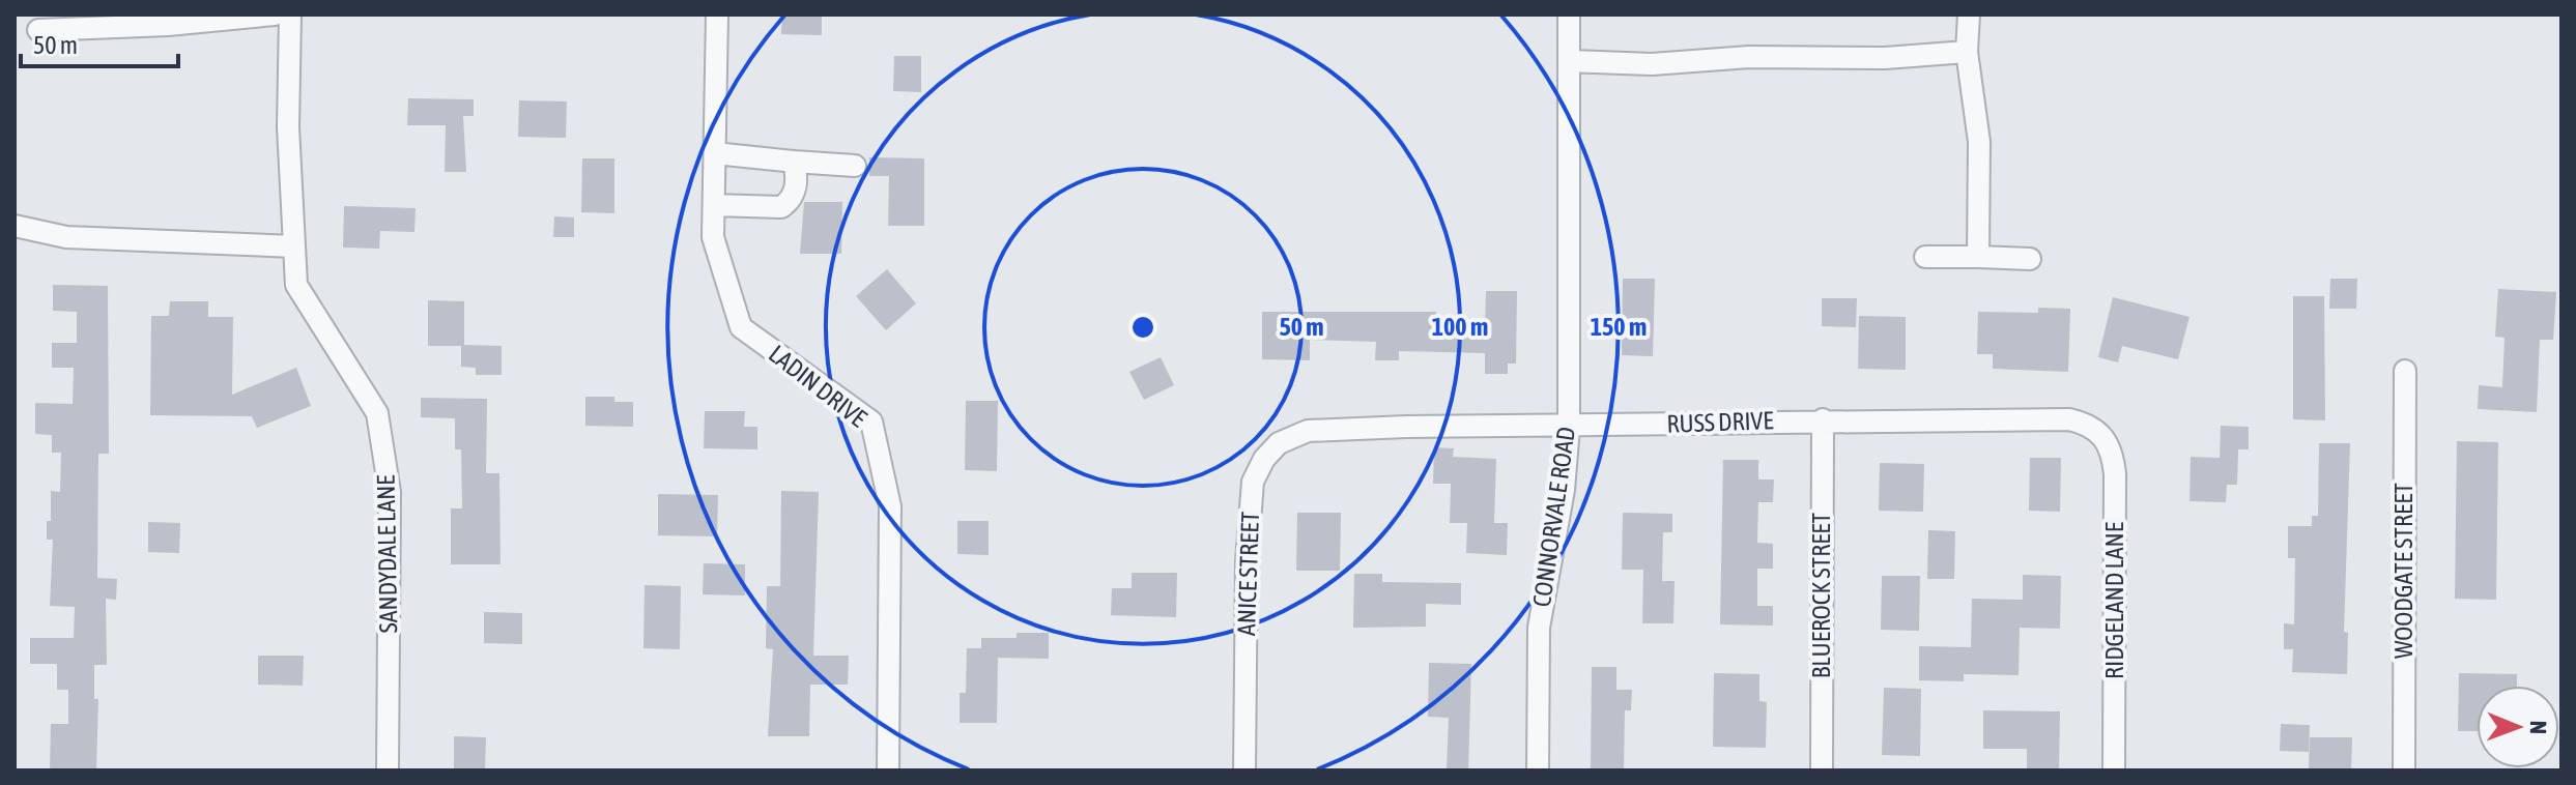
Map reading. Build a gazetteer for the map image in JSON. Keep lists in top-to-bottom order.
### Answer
{
  "streets": {
    "street": [
      "LADIN DRIVE",
      "RUSS DRIVE",
      "CONNORVALE ROAD",
      "SANDYDALE LANE",
      "WOODGATE STREET",
      "ANICE STREET",
      "BLUEROCK STREET",
      "RIDGELAND LANE"
    ]
  },
  "crossings": [
    ["RUSS DRIVE", "CONNORVALE ROAD"],
    ["RUSS DRIVE", "ANICE STREET"],
    ["RUSS DRIVE", "BLUEROCK STREET"],
    ["RUSS DRIVE", "RIDGELAND LANE"]
  ],
  "scale_bar": "50 m",
  "north": "right",
  "rings": ["50 m", "100 m", "150 m"]
}
